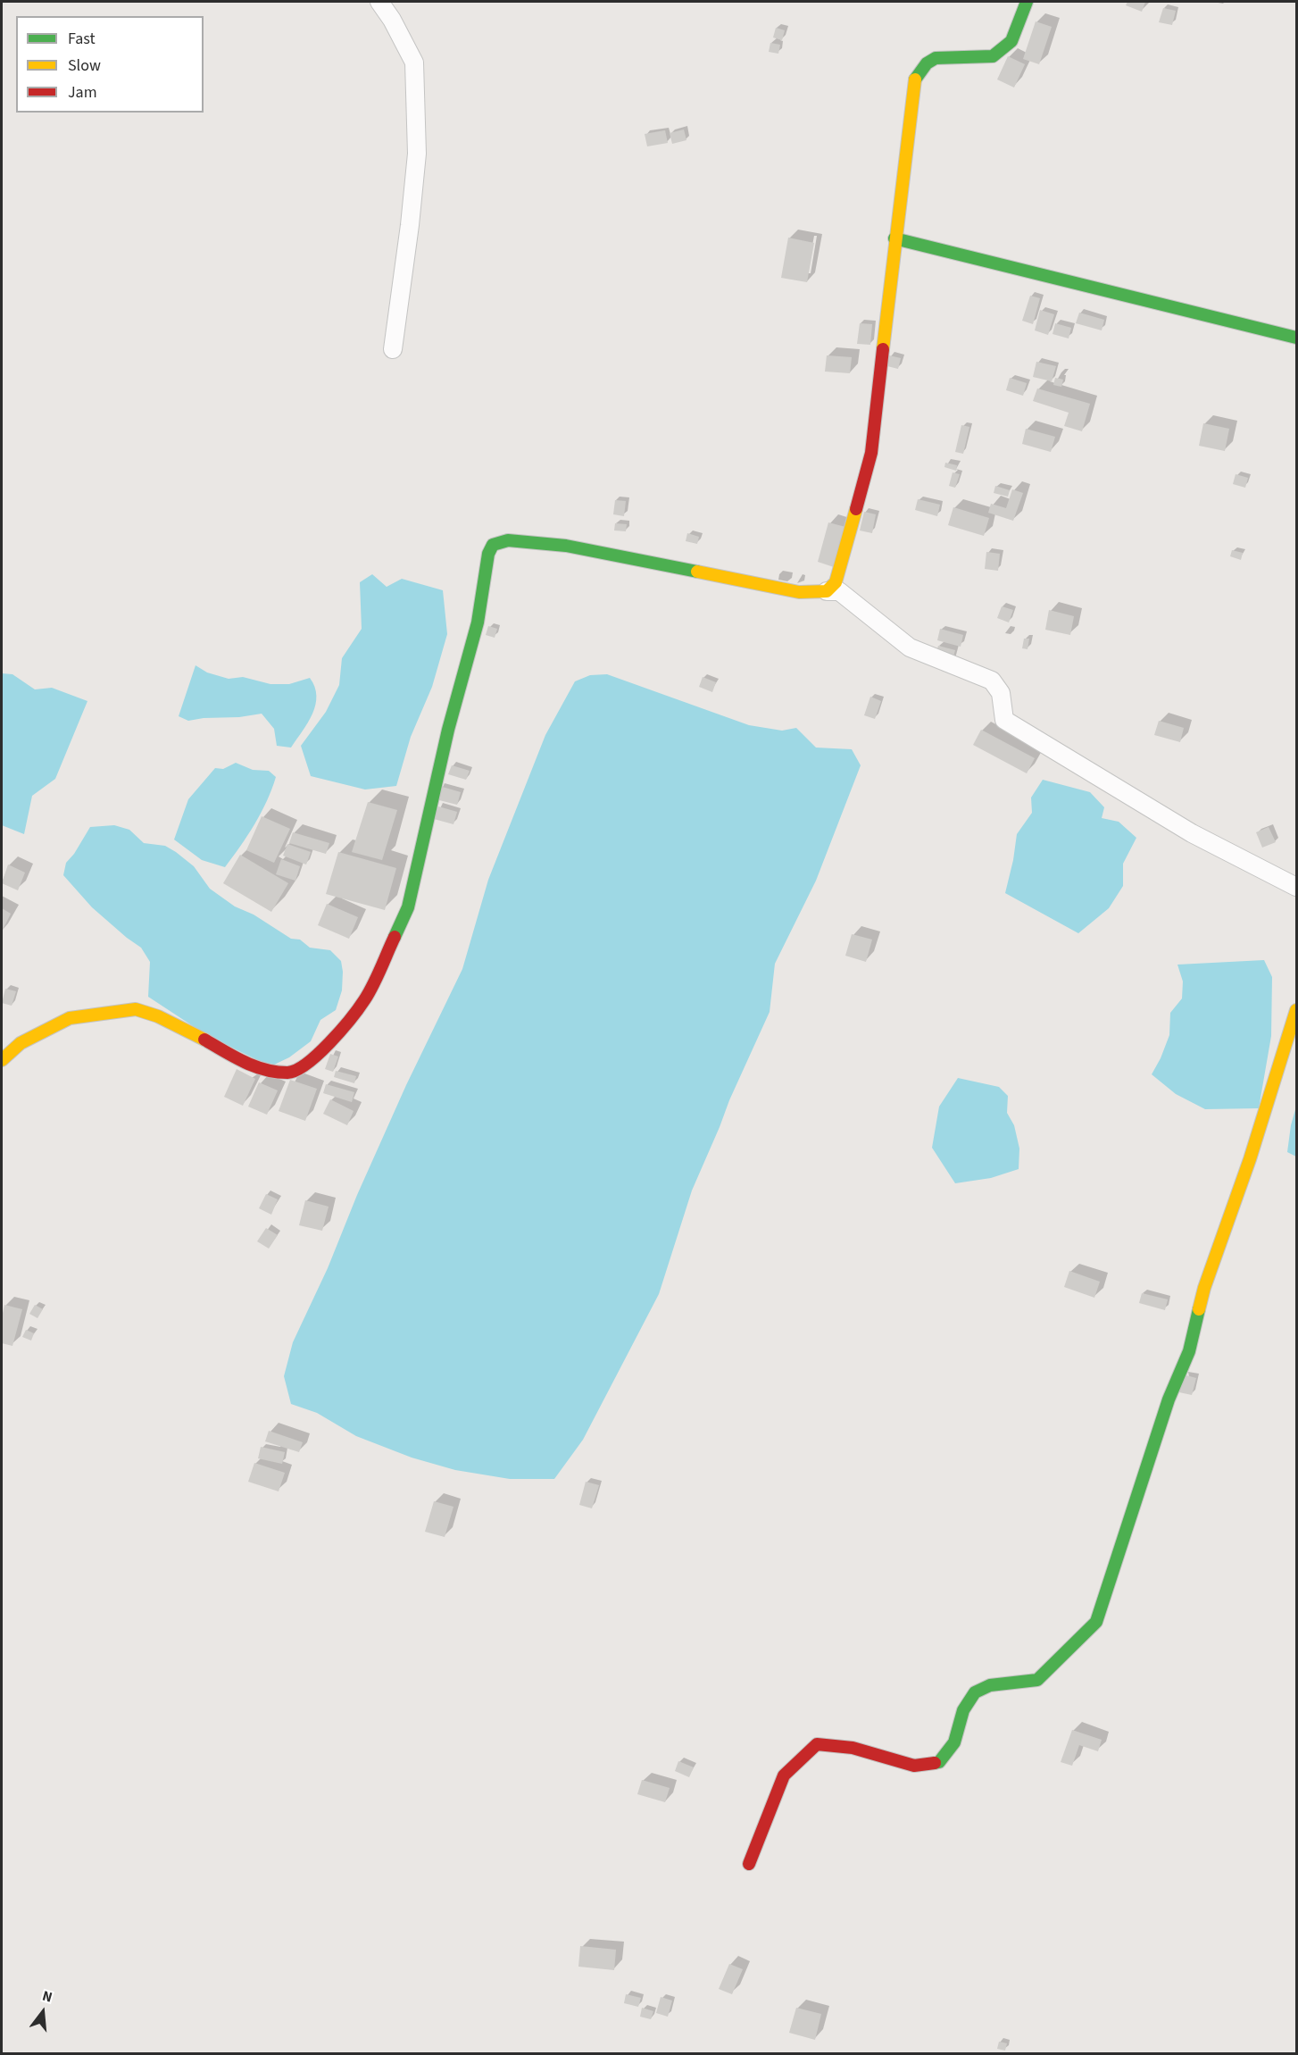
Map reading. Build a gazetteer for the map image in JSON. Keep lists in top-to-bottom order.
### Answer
{
  "legend": ["Fast", "Slow", "Jam"],
  "north": "top"
}
